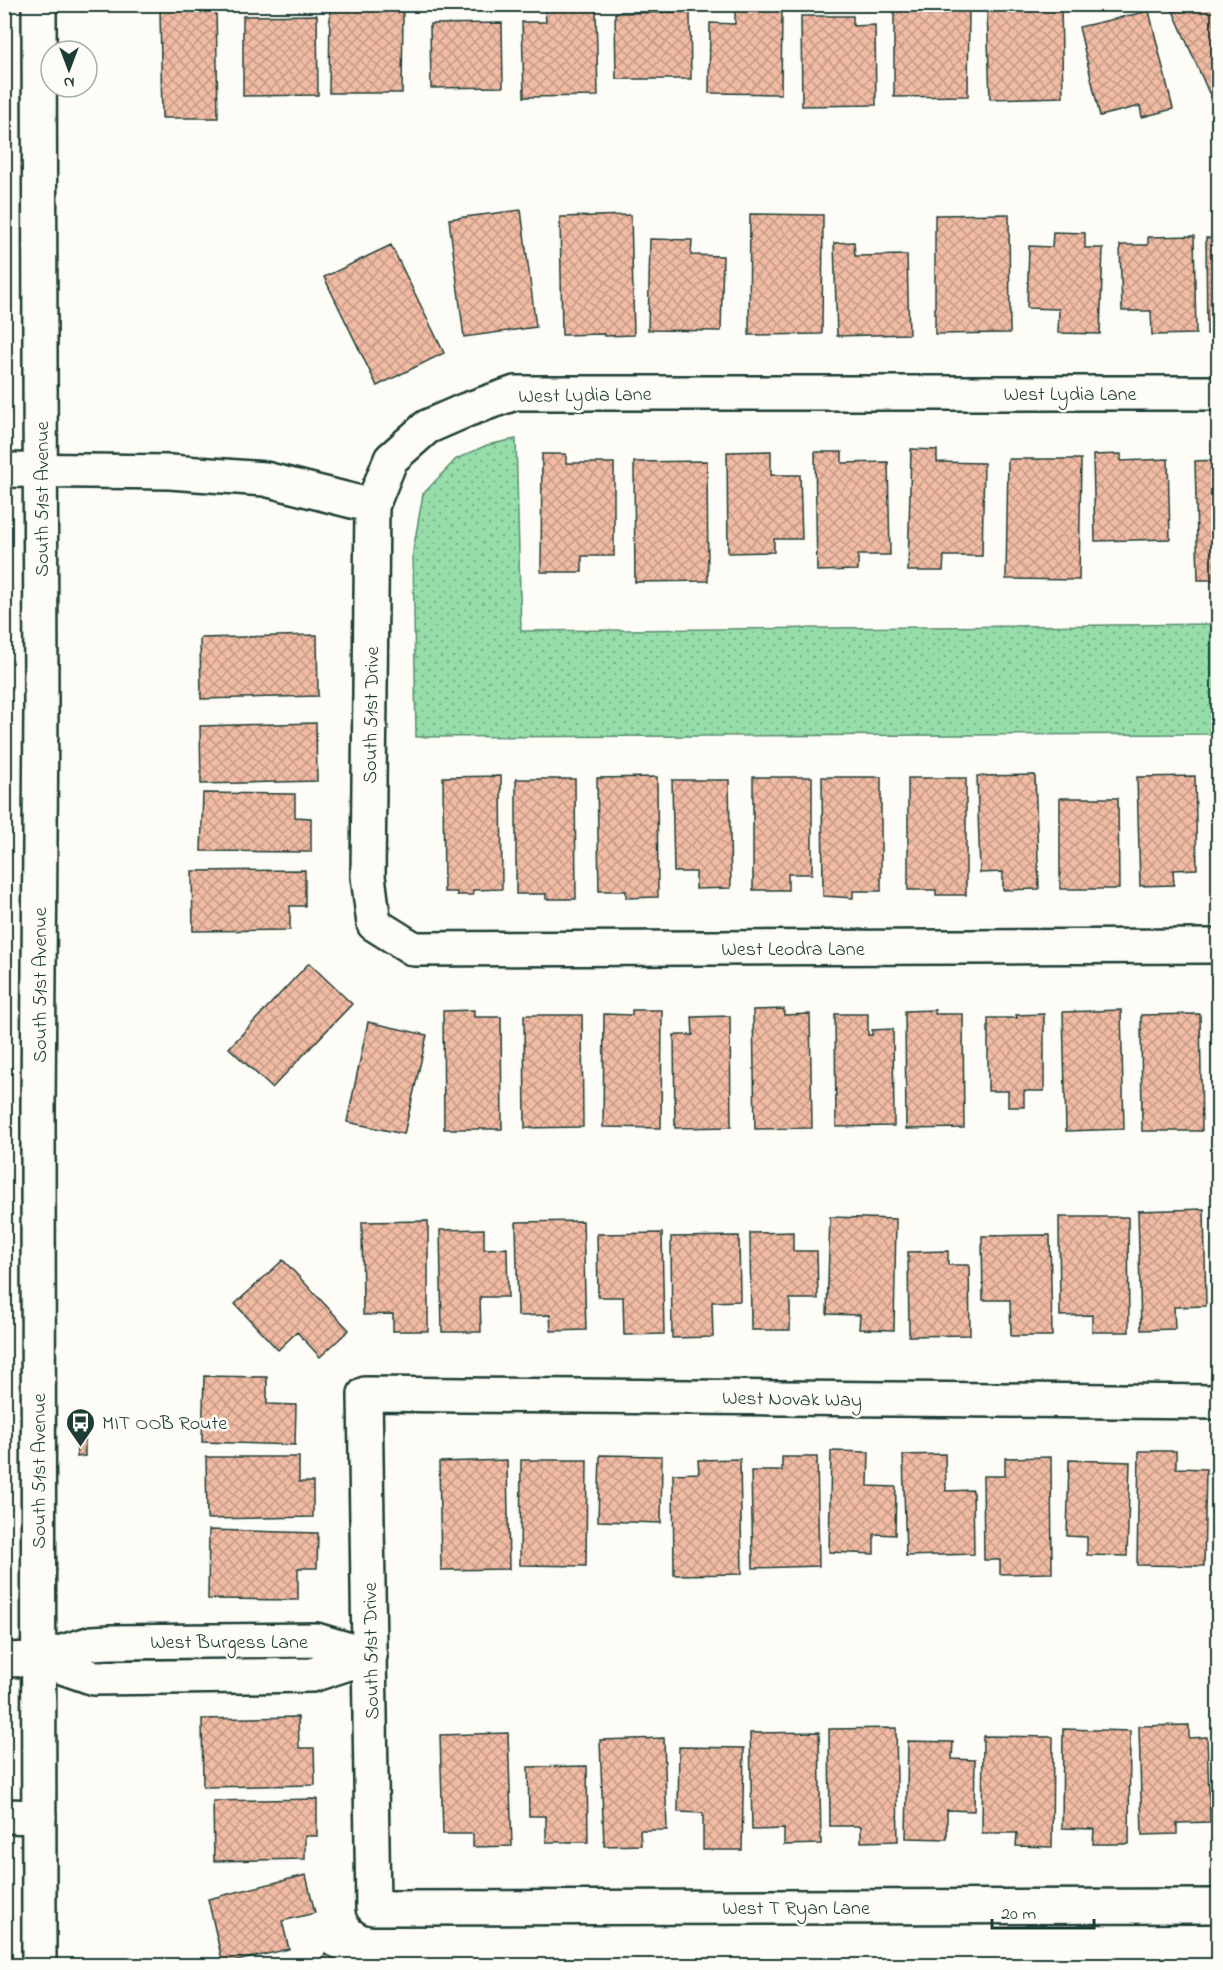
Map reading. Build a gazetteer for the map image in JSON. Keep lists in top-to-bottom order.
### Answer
{
  "streets": {
    "street": [
      "West Lydia Lane",
      "South 51st Avenue",
      "South 51st Drive",
      "West Leodra Lane",
      "West Novak Way",
      "West Burgess Lane",
      "West T Ryan Lane"
    ]
  },
  "crossings": [
    ["West Lydia Lane", "South 51st Drive"],
    ["South 51st Avenue", "West Burgess Lane"],
    ["South 51st Drive", "West Leodra Lane"],
    ["South 51st Drive", "West Novak Way"],
    ["South 51st Drive", "West Burgess Lane"],
    ["South 51st Drive", "West T Ryan Lane"]
  ],
  "places": {
    "bus stop": ["MIT OOB Route"]
  },
  "scale_bar": "20 m",
  "north": "bottom"
}
